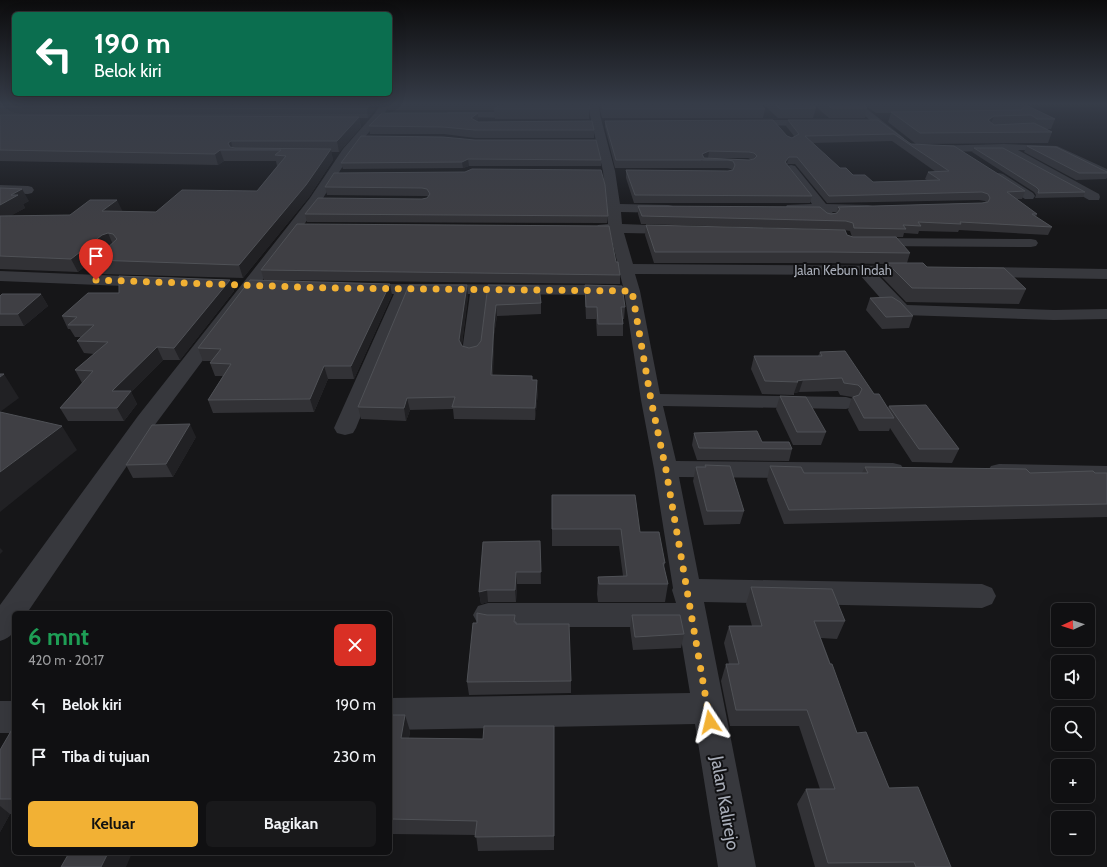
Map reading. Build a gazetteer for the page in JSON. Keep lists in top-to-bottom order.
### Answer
{
  "streets": {
    "street": ["Jalan Kebun Indah", "Jalan Kalirejo"]
  },
  "crossings": [
    ["Jalan Kebun Indah", "Jalan Kalirejo"]
  ],
  "north": "left",
  "page": {
    "turn": ["190 m", "Belok kiri"],
    "map_buttons": ["+", "−"],
    "heading": ["6 mnt", "420 m · 20:17"],
    "list": [
      {
        "name": "Belok kiri",
        "value": "190 m"
      },
      {
        "name": "Tiba di tujuan",
        "value": "230 m"
      }
    ],
    "buttons": ["Keluar", "Bagikan"]
  }
}
